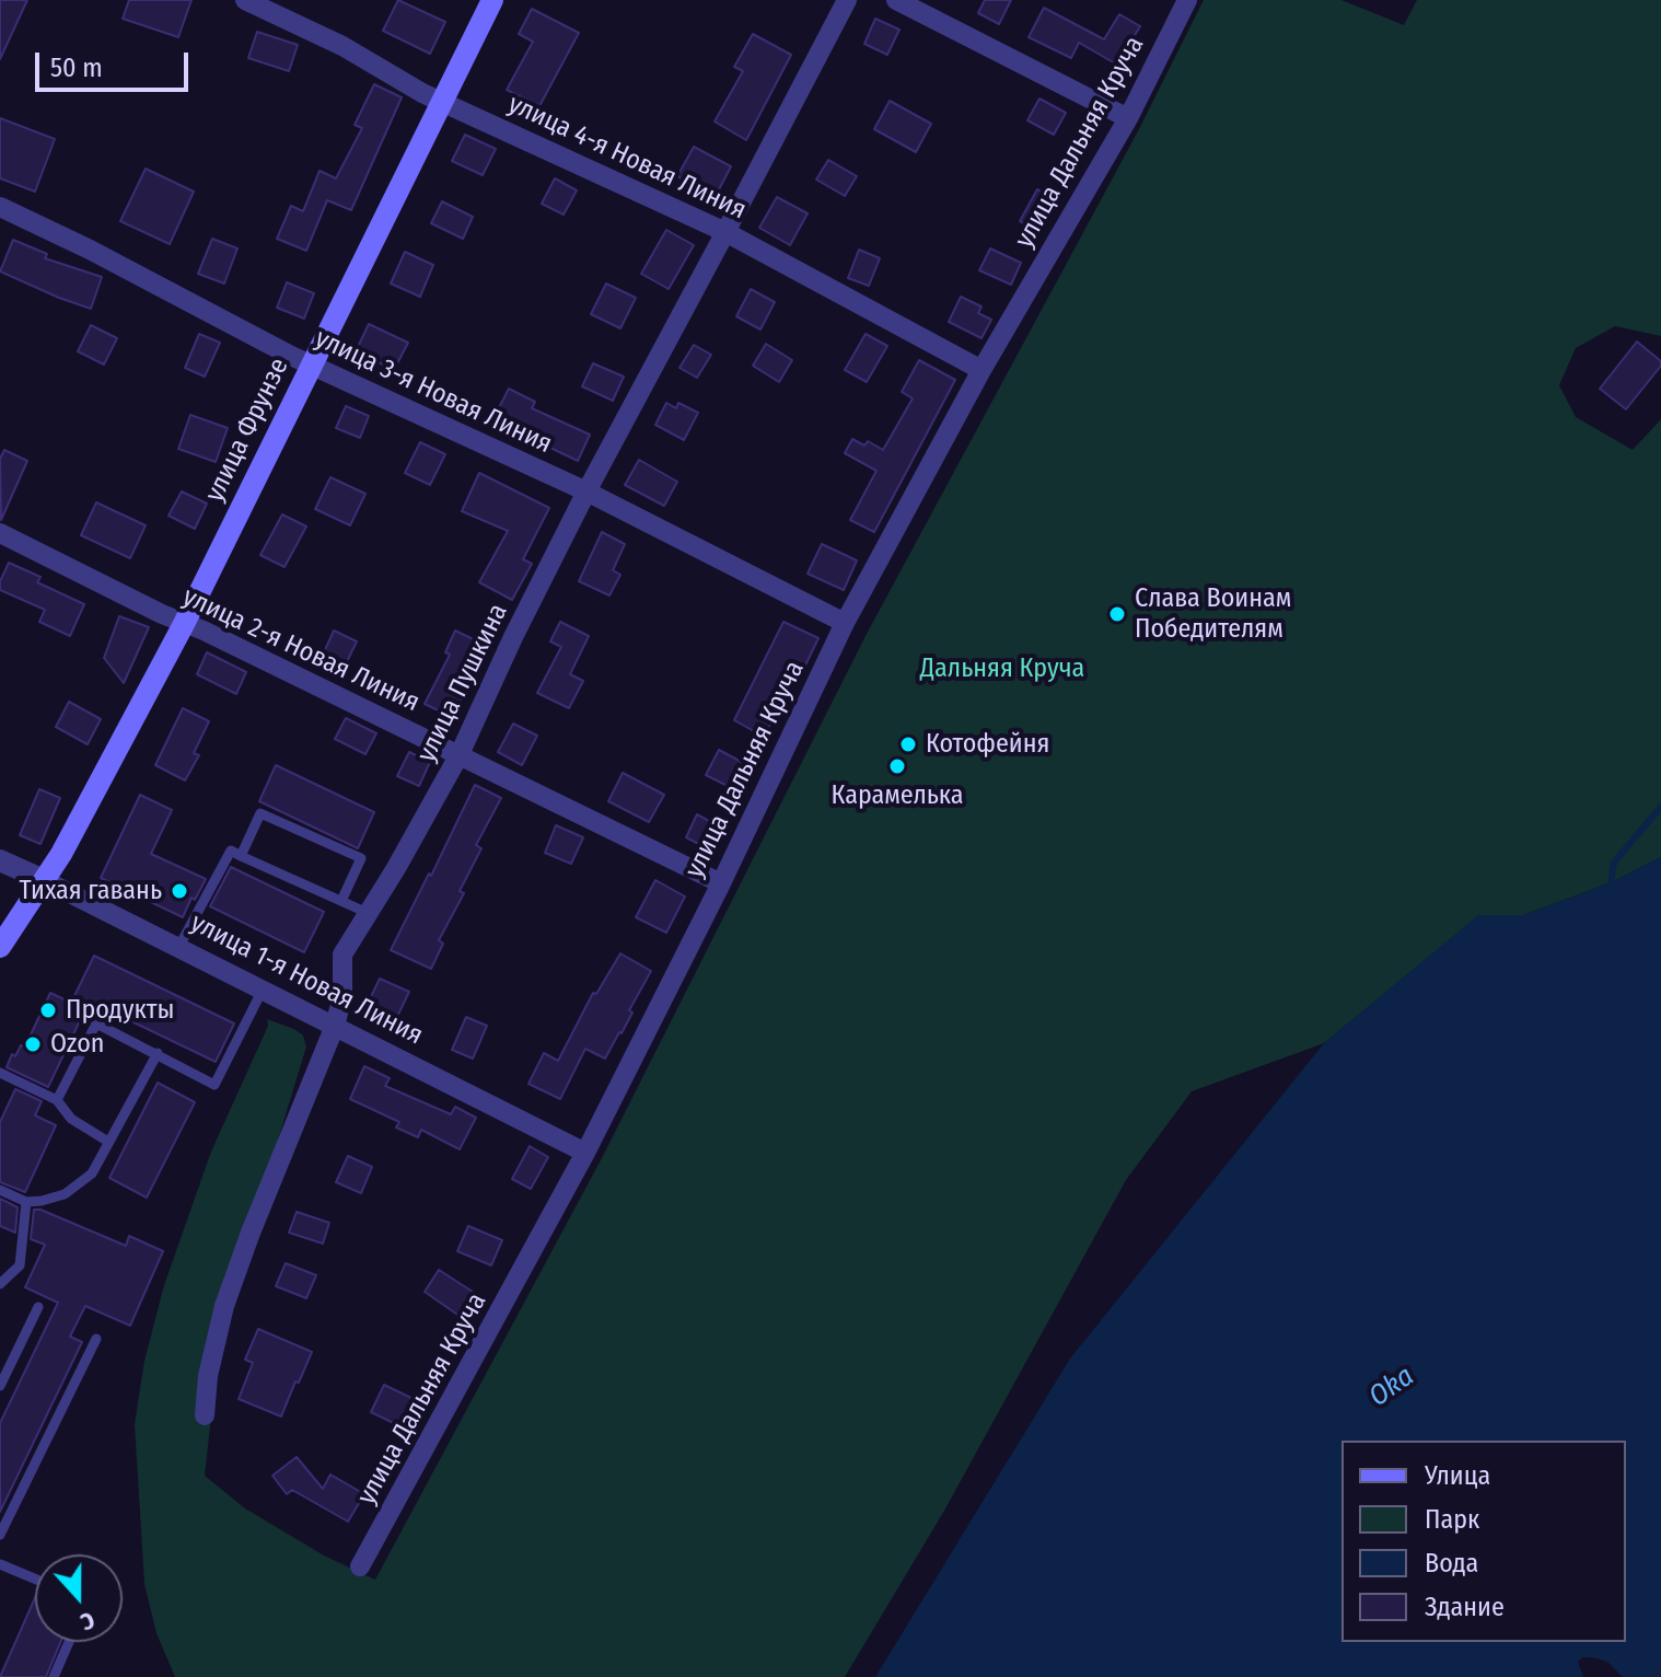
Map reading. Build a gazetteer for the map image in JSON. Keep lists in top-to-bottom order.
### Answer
{
  "streets": {
    "main road": ["улица Фрунзе"],
    "street": [
      "улица Дальняя Круча",
      "улица 4-я Новая Линия",
      "улица 3-я Новая Линия",
      "улица 2-я Новая Линия",
      "улица Пушкина",
      "улица 1-я Новая Линия"
    ]
  },
  "crossings": [
    ["улица Дальняя Круча", "улица 4-я Новая Линия"],
    ["улица Дальняя Круча", "улица 3-я Новая Линия"],
    ["улица Дальняя Круча", "улица 2-я Новая Линия"],
    ["улица Дальняя Круча", "улица 1-я Новая Линия"],
    ["улица 4-я Новая Линия", "улица Фрунзе"],
    ["улица 4-я Новая Линия", "улица Пушкина"],
    ["улица 3-я Новая Линия", "улица Фрунзе"],
    ["улица 3-я Новая Линия", "улица Пушкина"],
    ["улица Фрунзе", "улица 2-я Новая Линия"],
    ["улица Фрунзе", "улица 1-я Новая Линия"],
    ["улица 2-я Новая Линия", "улица Пушкина"],
    ["улица Пушкина", "улица 1-я Новая Линия"]
  ],
  "water": ["Oka"],
  "parks": ["Дальняя Круча"],
  "places": [
    "Слава Воинам Победителям",
    "Котофейня",
    "Карамелька",
    "Тихая гавань",
    "Продукты",
    "Ozon"
  ],
  "legend": [
    "Улица",
    "Парк",
    "Вода",
    "Здание"
  ],
  "scale_bar": "50 m",
  "north": "bottom"
}
